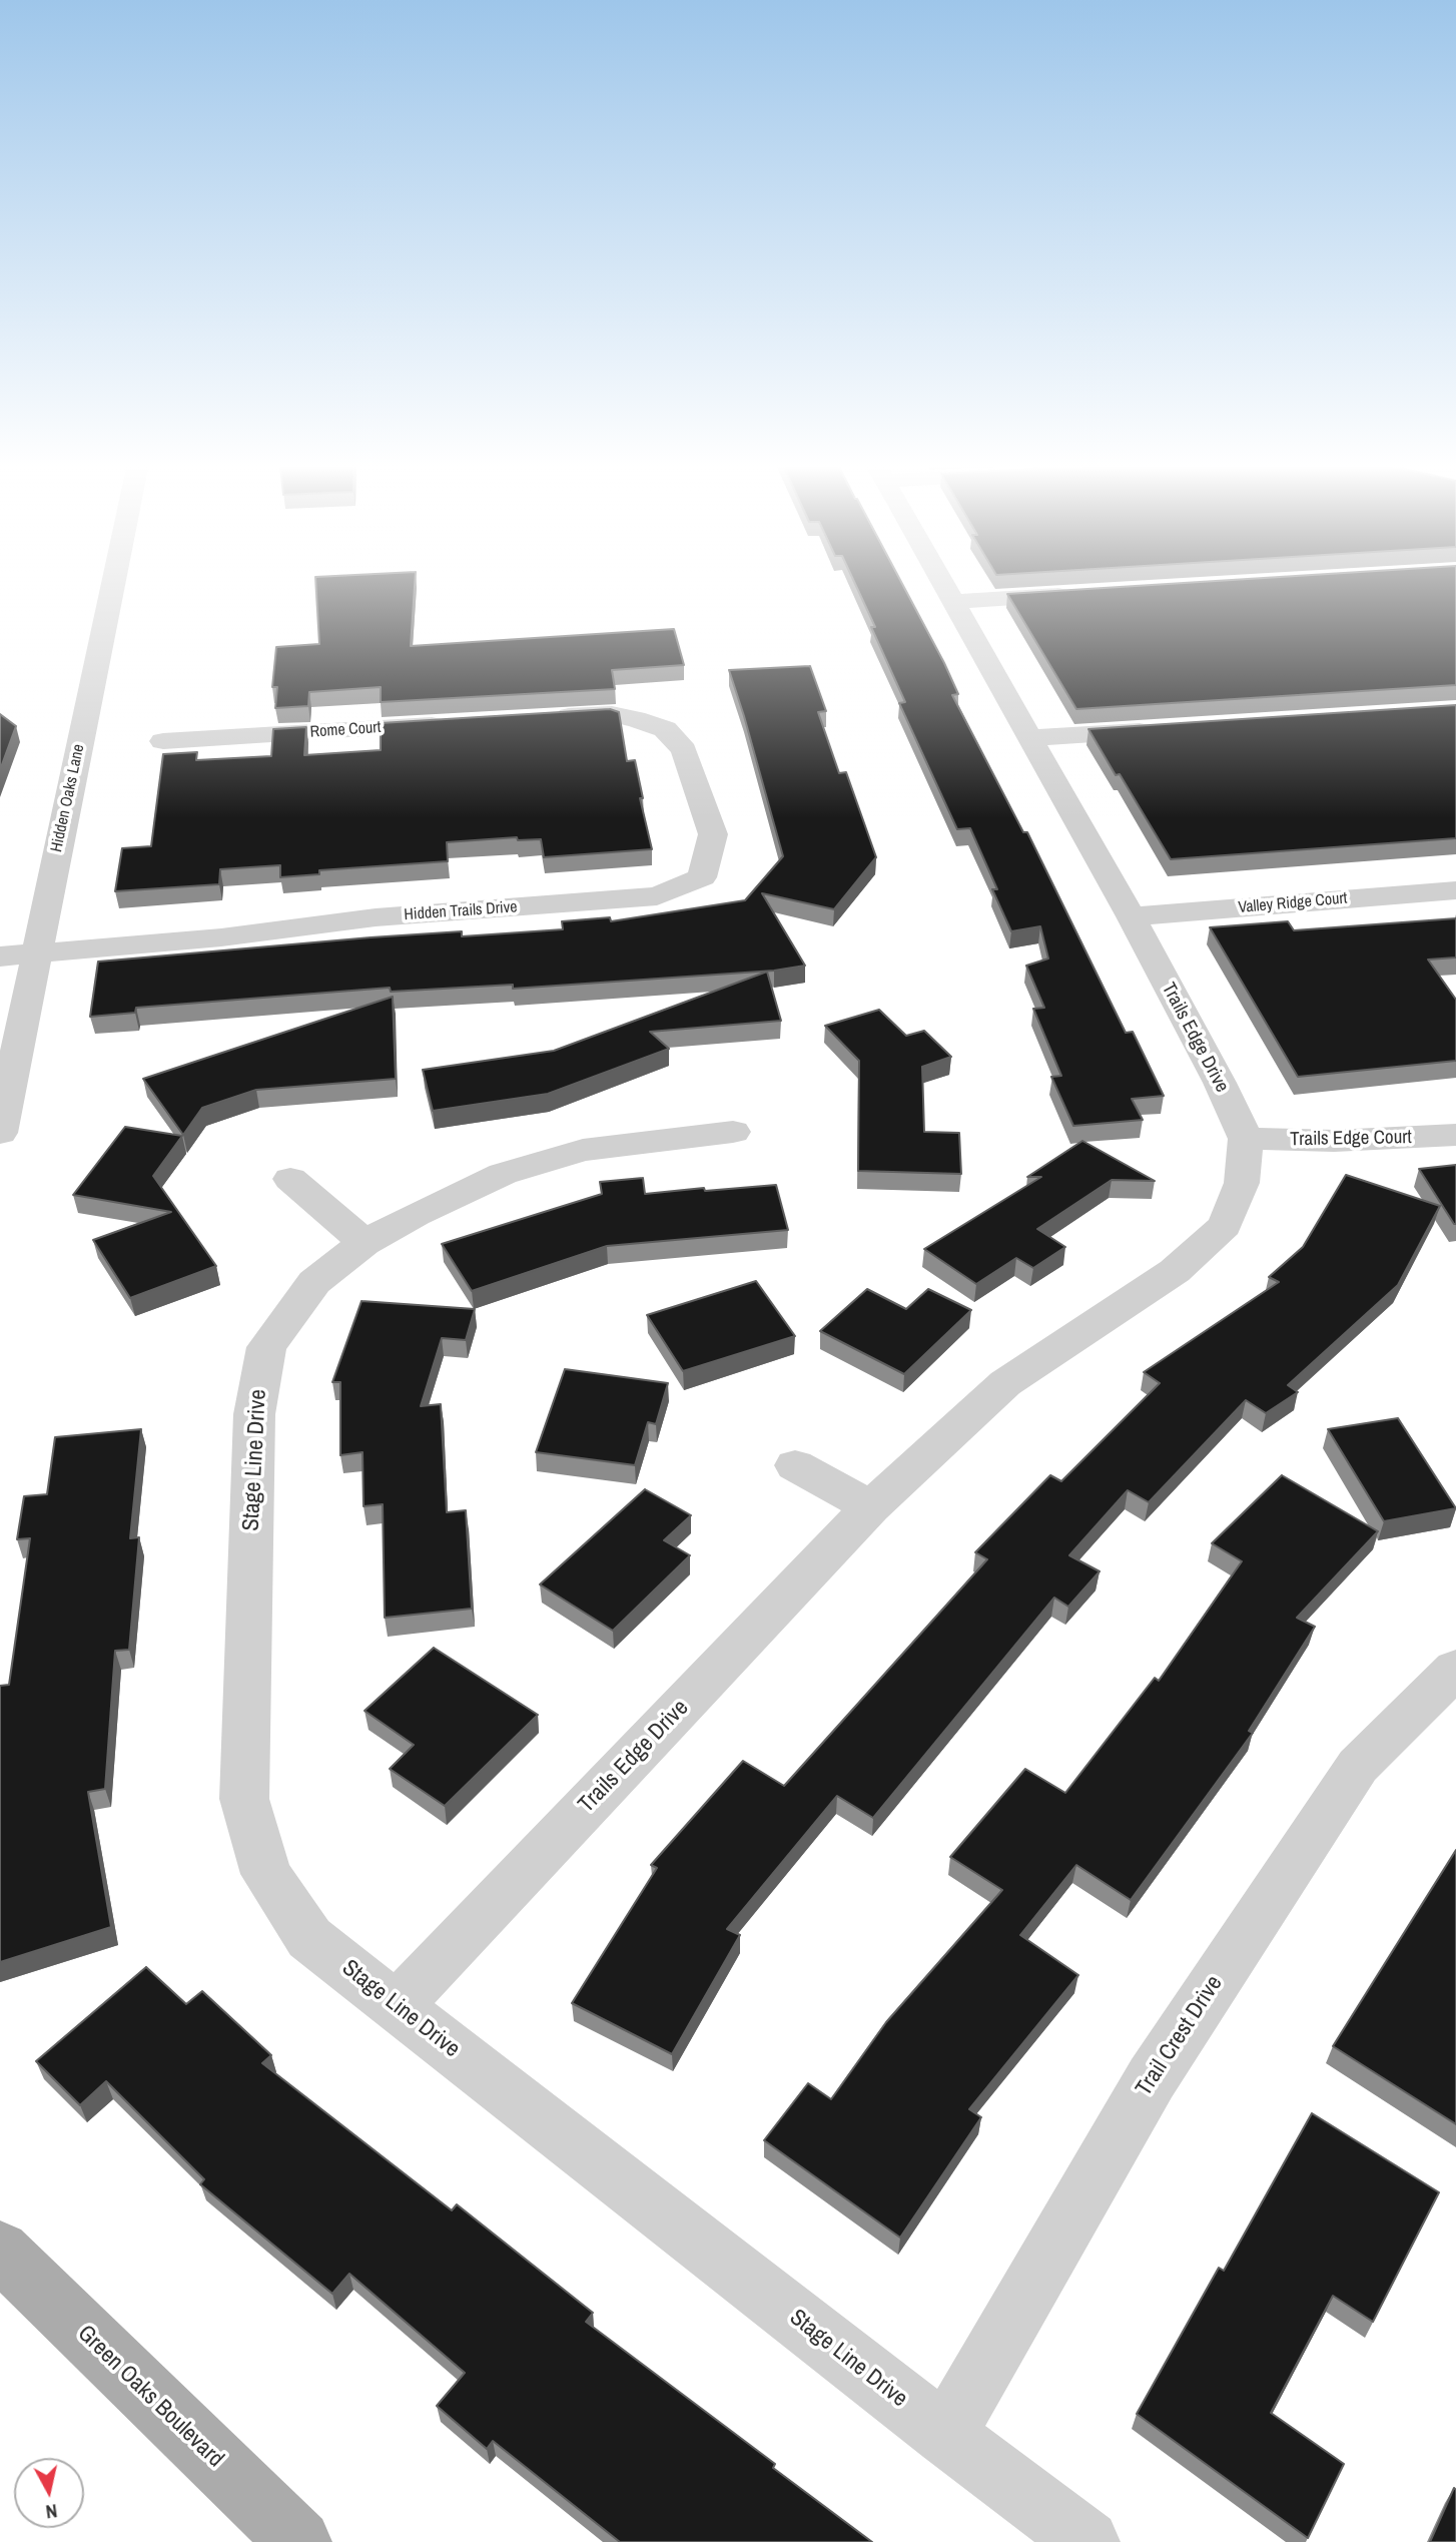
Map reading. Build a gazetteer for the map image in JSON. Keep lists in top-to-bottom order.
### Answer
{
  "streets": {
    "main road": ["Green Oaks Boulevard"],
    "street": [
      "Rome Court",
      "Hidden Oaks Lane",
      "Valley Ridge Court",
      "Hidden Trails Drive",
      "Trails Edge Drive",
      "Trails Edge Court",
      "Stage Line Drive",
      "Trail Crest Drive"
    ]
  },
  "crossings": [
    ["Hidden Oaks Lane", "Hidden Trails Drive"],
    ["Valley Ridge Court", "Trails Edge Drive"],
    ["Trails Edge Drive", "Trails Edge Court"],
    ["Trails Edge Drive", "Stage Line Drive"],
    ["Stage Line Drive", "Trail Crest Drive"]
  ],
  "north": "bottom"
}
